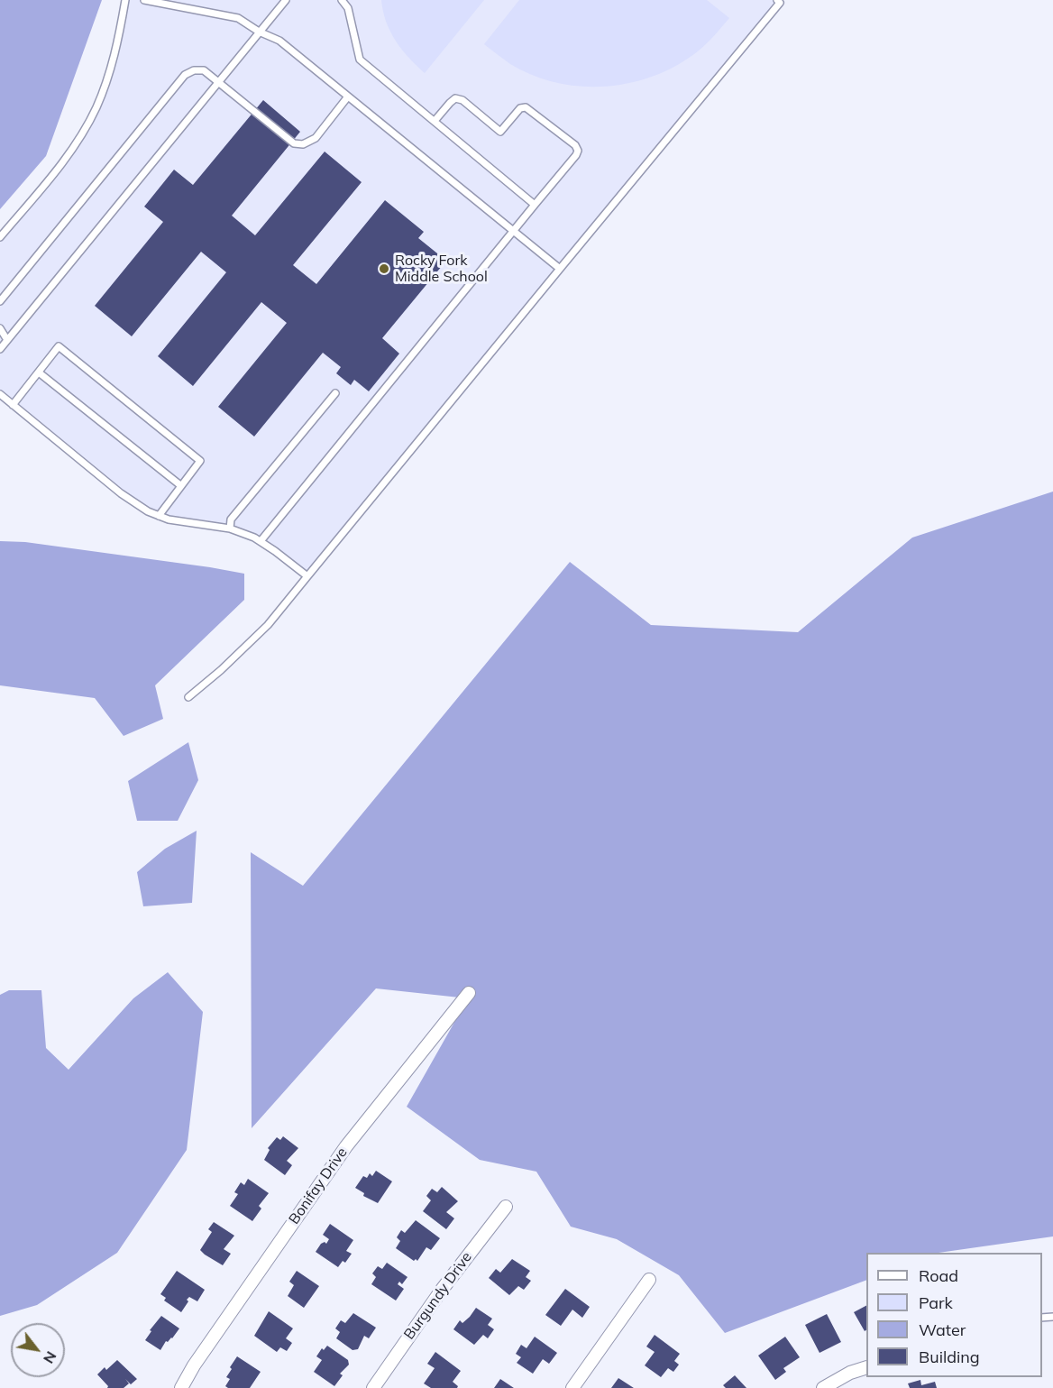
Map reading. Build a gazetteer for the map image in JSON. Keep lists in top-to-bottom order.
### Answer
{
  "streets": {
    "street": ["Bonifay Drive", "Burgundy Drive"]
  },
  "places": ["Rocky Fork Middle School"],
  "legend": [
    "Road",
    "Park",
    "Water",
    "Building"
  ],
  "north": "bottom right"
}
